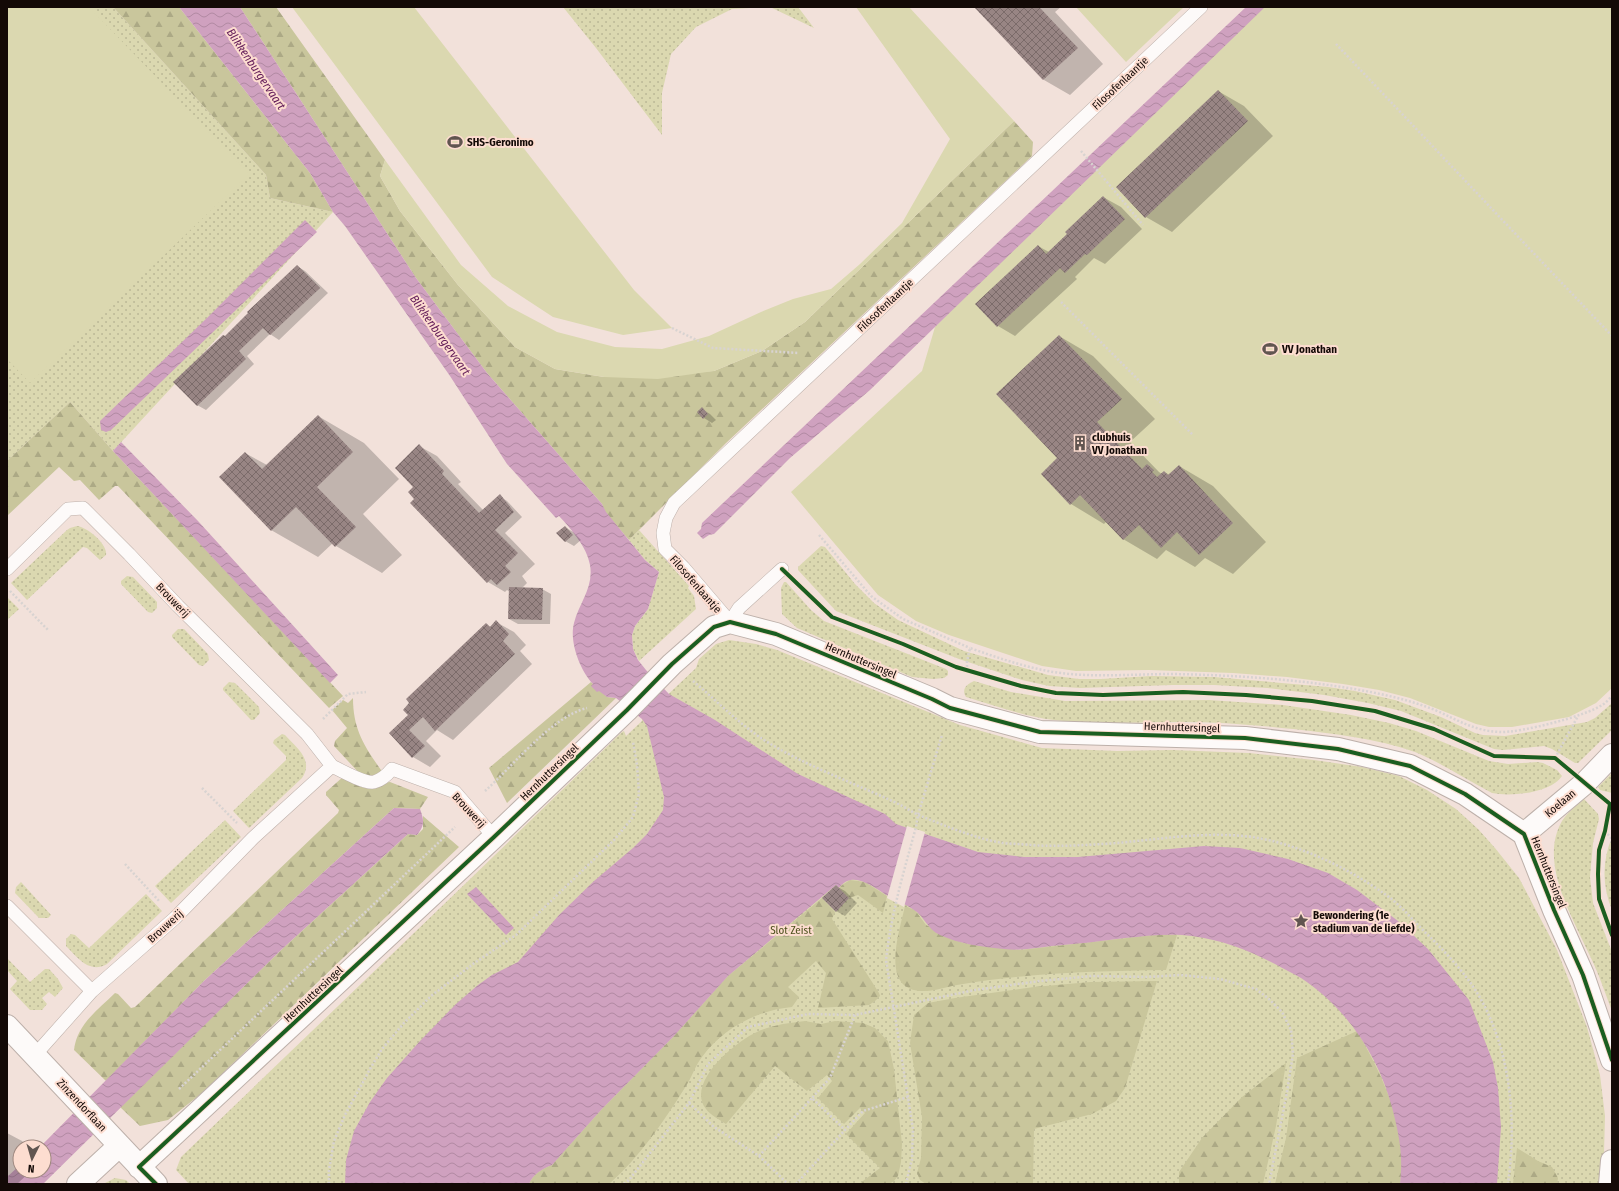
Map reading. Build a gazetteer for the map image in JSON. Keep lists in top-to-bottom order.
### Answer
{
  "streets": {
    "street": ["Hernhuttersingel", "Koelaan", "Zinzendorflaan"],
    "lane": ["Filosofenlaantje", "Brouwerij"]
  },
  "crossings": [
    ["Filosofenlaantje", "Hernhuttersingel"],
    ["Brouwerij", "Hernhuttersingel"],
    ["Brouwerij", "Zinzendorflaan"],
    ["Hernhuttersingel", "Koelaan"],
    ["Hernhuttersingel", "Zinzendorflaan"]
  ],
  "water": ["Blikkenburgervaart"],
  "parks": ["Slot Zeist"],
  "places": {
    "sports": ["SHS-Geronimo", "VV Jonathan"],
    "building": ["clubhuis VV Jonathan"],
    "place": ["Bewondering (1e stadium van de liefde)"]
  },
  "north": "bottom"
}
